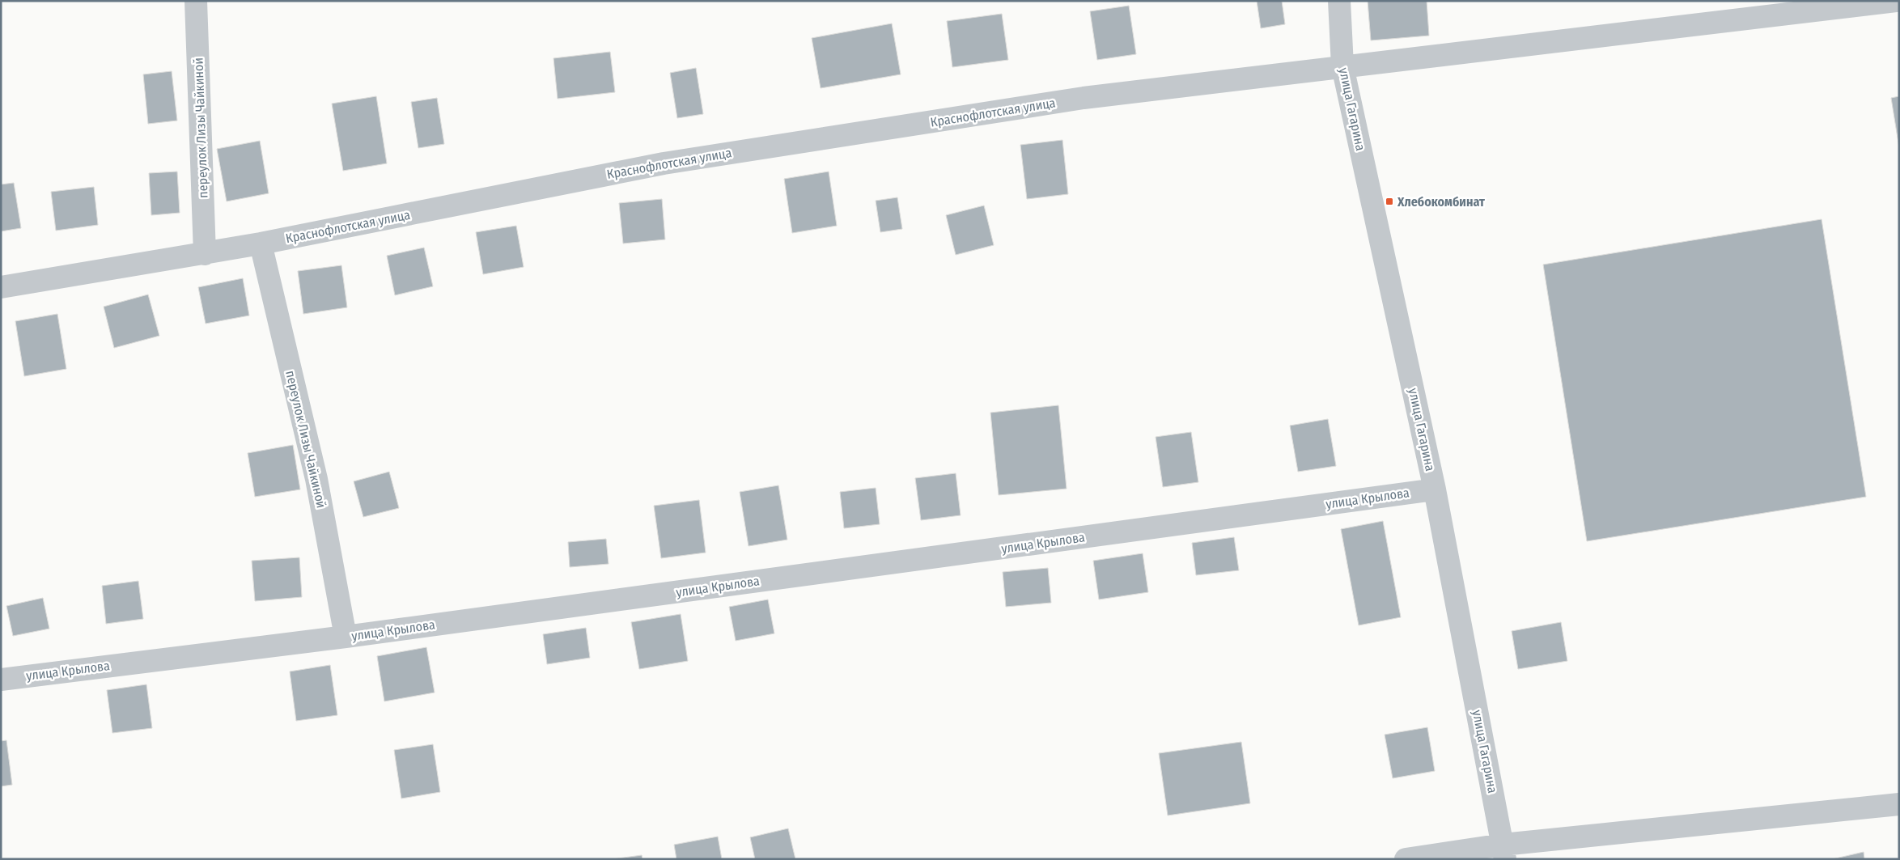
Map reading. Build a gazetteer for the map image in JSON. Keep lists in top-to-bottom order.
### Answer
{
  "streets": {
    "street": [
      "улица Гагарина",
      "Краснофлотская улица",
      "переулок Лизы Чайкиной",
      "улица Крылова"
    ]
  },
  "crossings": [
    ["улица Гагарина", "Краснофлотская улица"],
    ["улица Гагарина", "улица Крылова"],
    ["Краснофлотская улица", "переулок Лизы Чайкиной"],
    ["переулок Лизы Чайкиной", "улица Крылова"]
  ],
  "places": {
    "transit": ["Хлебокомбинат"]
  }
}
